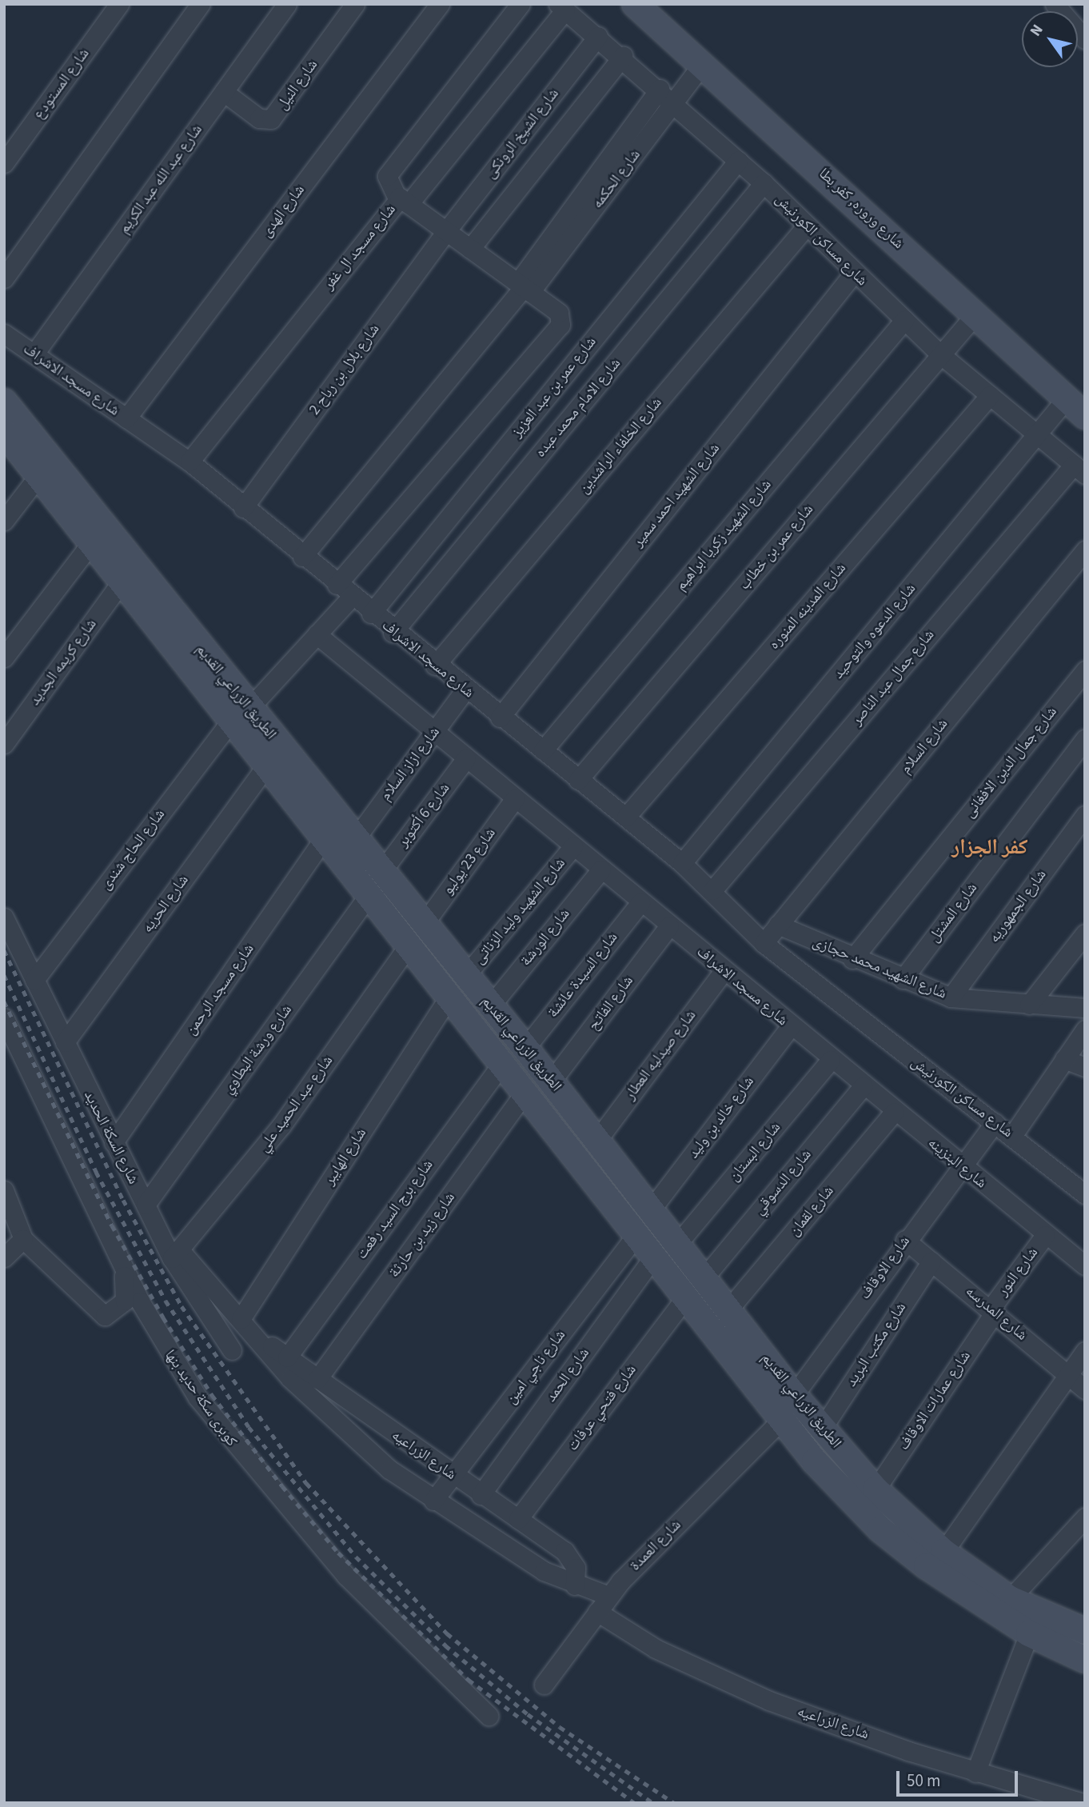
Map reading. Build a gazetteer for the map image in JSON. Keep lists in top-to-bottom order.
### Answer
{
  "streets": {
    "main road": ["شارع وروره, كفر بطا", "الطريق الزراعي القديم"],
    "street": [
      "شارع المستودع",
      "شارع النيل",
      "شارع الشيخ الرونكى",
      "شارع عبد الله عبد الكريم",
      "شارع الحكمه",
      "شارع الهدى",
      "شارع مساكن الكورنيش",
      "شارع مسجد ال غفر",
      "شارع بلال بن رباح 2",
      "شارع مسجد الاشراف",
      "شارع عمر بن عبد العزيز",
      "شارع الامام محمد عبده",
      "شارع الخلفاء الراشدين",
      "شارع الشهيد احمد سمير",
      "شارع الشهيد زكريا ابراهيم",
      "شارع عمر بن خطاب",
      "شارع المدينه المنوره",
      "شارع الدعوه والتوحيد",
      "شارع كريمه الجديد",
      "شارع جمال عبد الناصر",
      "شارع السلام",
      "شارع جمال الدين الافغانى",
      "شارع ازاز السلام",
      "شارع 6 أكتوبر",
      "شارع الحاج شندى",
      "شارع 23 يوليو",
      "شارع الحريه",
      "شارع الجمهوريه",
      "شارع الشهيد وليد الزناتى",
      "شارع المشتل",
      "شارع الورشة",
      "شارع الشهيد محمد حجازى",
      "شارع السيدة عائشة",
      "شارع مسجد الرحمن",
      "شارع الفاتح",
      "شارع ورشة البطاوي",
      "شارع صيدليه العطار",
      "شارع عبد الحميد علي",
      "شارع خالد بن وليد",
      "شارع السكة الحديد",
      "شارع البستان",
      "شارع الهايبر",
      "شارع البنزينه",
      "شارع الدسوقي",
      "شارع برج السيد رفعت",
      "شارع لقمان",
      "شارع زيد بن حارثة",
      "شارع الاوقاف",
      "شارع النور",
      "شارع المدرسه",
      "شارع مكتب البريد",
      "شارع ناجي امين",
      "شارع الحمد",
      "كوبرى سكة حديد بنها",
      "شارع عمارات الاوقاف",
      "شارع فتحي عرفات",
      "شارع الزراعيه",
      "شارع العمدة"
    ]
  },
  "crossings": [
    ["شارع النيل", "شارع عبد الله عبد الكريم"],
    ["شارع الشيخ الرونكى", "شارع مساكن الكورنيش"],
    ["شارع الشيخ الرونكى", "شارع بلال بن رباح 2"],
    ["شارع عبد الله عبد الكريم", "شارع مسجد الاشراف"],
    ["شارع الحكمه", "شارع وروره, كفر بطا"],
    ["شارع الحكمه", "شارع مساكن الكورنيش"],
    ["شارع وروره, كفر بطا", "شارع عمر بن خطاب"],
    ["شارع وروره, كفر بطا", "شارع الدعوه والتوحيد"],
    ["شارع الهدى", "شارع مسجد الاشراف"],
    ["شارع مساكن الكورنيش", "شارع مسجد الاشراف"],
    ["شارع مساكن الكورنيش", "شارع عمر بن عبد العزيز"],
    ["شارع مساكن الكورنيش", "شارع الامام محمد عبده"],
    ["شارع مساكن الكورنيش", "شارع الخلفاء الراشدين"],
    ["شارع مساكن الكورنيش", "شارع الشهيد احمد سمير"],
    ["شارع مساكن الكورنيش", "شارع الشهيد زكريا ابراهيم"],
    ["شارع مساكن الكورنيش", "شارع عمر بن خطاب"],
    ["شارع مساكن الكورنيش", "شارع المدينه المنوره"],
    ["شارع مساكن الكورنيش", "شارع الدعوه والتوحيد"],
    ["شارع مساكن الكورنيش", "شارع جمال عبد الناصر"],
    ["شارع مساكن الكورنيش", "شارع الاوقاف"],
    ["شارع مسجد ال غفر", "شارع مسجد الاشراف"],
    ["شارع بلال بن رباح 2", "شارع مسجد الاشراف"],
    ["شارع مسجد الاشراف", "شارع عمر بن عبد العزيز"],
    ["شارع مسجد الاشراف", "شارع الامام محمد عبده"],
    ["شارع مسجد الاشراف", "شارع الخلفاء الراشدين"],
    ["شارع مسجد الاشراف", "شارع الشهيد احمد سمير"],
    ["شارع مسجد الاشراف", "شارع الشهيد زكريا ابراهيم"],
    ["شارع مسجد الاشراف", "شارع عمر بن خطاب"],
    ["شارع مسجد الاشراف", "شارع المدينه المنوره"],
    ["شارع مسجد الاشراف", "شارع الدعوه والتوحيد"],
    ["شارع مسجد الاشراف", "شارع جمال عبد الناصر"],
    ["شارع مسجد الاشراف", "شارع السلام"],
    ["شارع مسجد الاشراف", "شارع ازاز السلام"],
    ["شارع مسجد الاشراف", "شارع 6 أكتوبر"],
    ["شارع مسجد الاشراف", "شارع الحاج شندى"],
    ["شارع مسجد الاشراف", "شارع 23 يوليو"],
    ["شارع مسجد الاشراف", "شارع الشهيد وليد الزناتى"],
    ["شارع مسجد الاشراف", "شارع الورشة"],
    ["شارع مسجد الاشراف", "شارع السيدة عائشة"],
    ["شارع مسجد الاشراف", "شارع الفاتح"],
    ["شارع مسجد الاشراف", "شارع صيدليه العطار"],
    ["شارع مسجد الاشراف", "شارع خالد بن وليد"],
    ["شارع مسجد الاشراف", "شارع البستان"],
    ["شارع مسجد الاشراف", "شارع البنزينه"],
    ["شارع كريمه الجديد", "الطريق الزراعي القديم"],
    ["الطريق الزراعي القديم", "شارع ازاز السلام"],
    ["الطريق الزراعي القديم", "شارع 6 أكتوبر"],
    ["الطريق الزراعي القديم", "شارع الحاج شندى"],
    ["الطريق الزراعي القديم", "شارع 23 يوليو"],
    ["الطريق الزراعي القديم", "شارع الحريه"],
    ["الطريق الزراعي القديم", "شارع الشهيد وليد الزناتى"],
    ["الطريق الزراعي القديم", "شارع الورشة"],
    ["الطريق الزراعي القديم", "شارع السيدة عائشة"],
    ["الطريق الزراعي القديم", "شارع مسجد الرحمن"],
    ["الطريق الزراعي القديم", "شارع الفاتح"],
    ["الطريق الزراعي القديم", "شارع ورشة البطاوي"],
    ["الطريق الزراعي القديم", "شارع صيدليه العطار"],
    ["الطريق الزراعي القديم", "شارع عبد الحميد علي"],
    ["الطريق الزراعي القديم", "شارع خالد بن وليد"],
    ["الطريق الزراعي القديم", "شارع البستان"],
    ["الطريق الزراعي القديم", "شارع الهايبر"],
    ["الطريق الزراعي القديم", "شارع الدسوقي"],
    ["الطريق الزراعي القديم", "شارع برج السيد رفعت"],
    ["الطريق الزراعي القديم", "شارع لقمان"],
    ["الطريق الزراعي القديم", "شارع زيد بن حارثة"],
    ["الطريق الزراعي القديم", "شارع الاوقاف"],
    ["الطريق الزراعي القديم", "شارع مكتب البريد"],
    ["الطريق الزراعي القديم", "شارع ناجي امين"],
    ["الطريق الزراعي القديم", "شارع الحمد"],
    ["الطريق الزراعي القديم", "شارع عمارات الاوقاف"],
    ["الطريق الزراعي القديم", "شارع فتحي عرفات"],
    ["الطريق الزراعي القديم", "شارع العمدة"],
    ["شارع السلام", "شارع الشهيد محمد حجازى"],
    ["شارع جمال الدين الافغانى", "شارع الشهيد محمد حجازى"],
    ["شارع 6 أكتوبر", "شارع ورشة البطاوي"],
    ["شارع الحاج شندى", "شارع السكة الحديد"],
    ["شارع 23 يوليو", "شارع عبد الحميد علي"],
    ["شارع الحريه", "شارع السكة الحديد"],
    ["شارع الجمهوريه", "شارع الشهيد محمد حجازى"],
    ["شارع الشهيد وليد الزناتى", "شارع الهايبر"],
    ["شارع المشتل", "شارع الشهيد محمد حجازى"],
    ["شارع مسجد الرحمن", "شارع السكة الحديد"],
    ["شارع ورشة البطاوي", "شارع السكة الحديد"],
    ["شارع عبد الحميد علي", "شارع السكة الحديد"],
    ["شارع عبد الحميد علي", "شارع الزراعيه"],
    ["شارع السكة الحديد", "شارع الزراعيه"],
    ["شارع البستان", "شارع البنزينه"],
    ["شارع الهايبر", "شارع الزراعيه"],
    ["شارع البنزينه", "شارع الدسوقي"],
    ["شارع البنزينه", "شارع لقمان"],
    ["شارع البنزينه", "شارع الاوقاف"],
    ["شارع البنزينه", "شارع النور"],
    ["شارع برج السيد رفعت", "شارع الزراعيه"],
    ["شارع زيد بن حارثة", "شارع الزراعيه"],
    ["شارع الاوقاف", "شارع المدرسه"],
    ["شارع الاوقاف", "شارع العمدة"],
    ["شارع النور", "شارع المدرسه"],
    ["شارع النور", "شارع عمارات الاوقاف"],
    ["شارع المدرسه", "شارع مكتب البريد"],
    ["شارع المدرسه", "شارع عمارات الاوقاف"],
    ["شارع ناجي امين", "شارع الزراعيه"],
    ["شارع الحمد", "شارع الزراعيه"],
    ["شارع فتحي عرفات", "شارع الزراعيه"],
    ["شارع الزراعيه", "شارع العمدة"]
  ],
  "districts": ["كفر الجزار"],
  "scale_bar": "50 m",
  "north": "top left"
}
